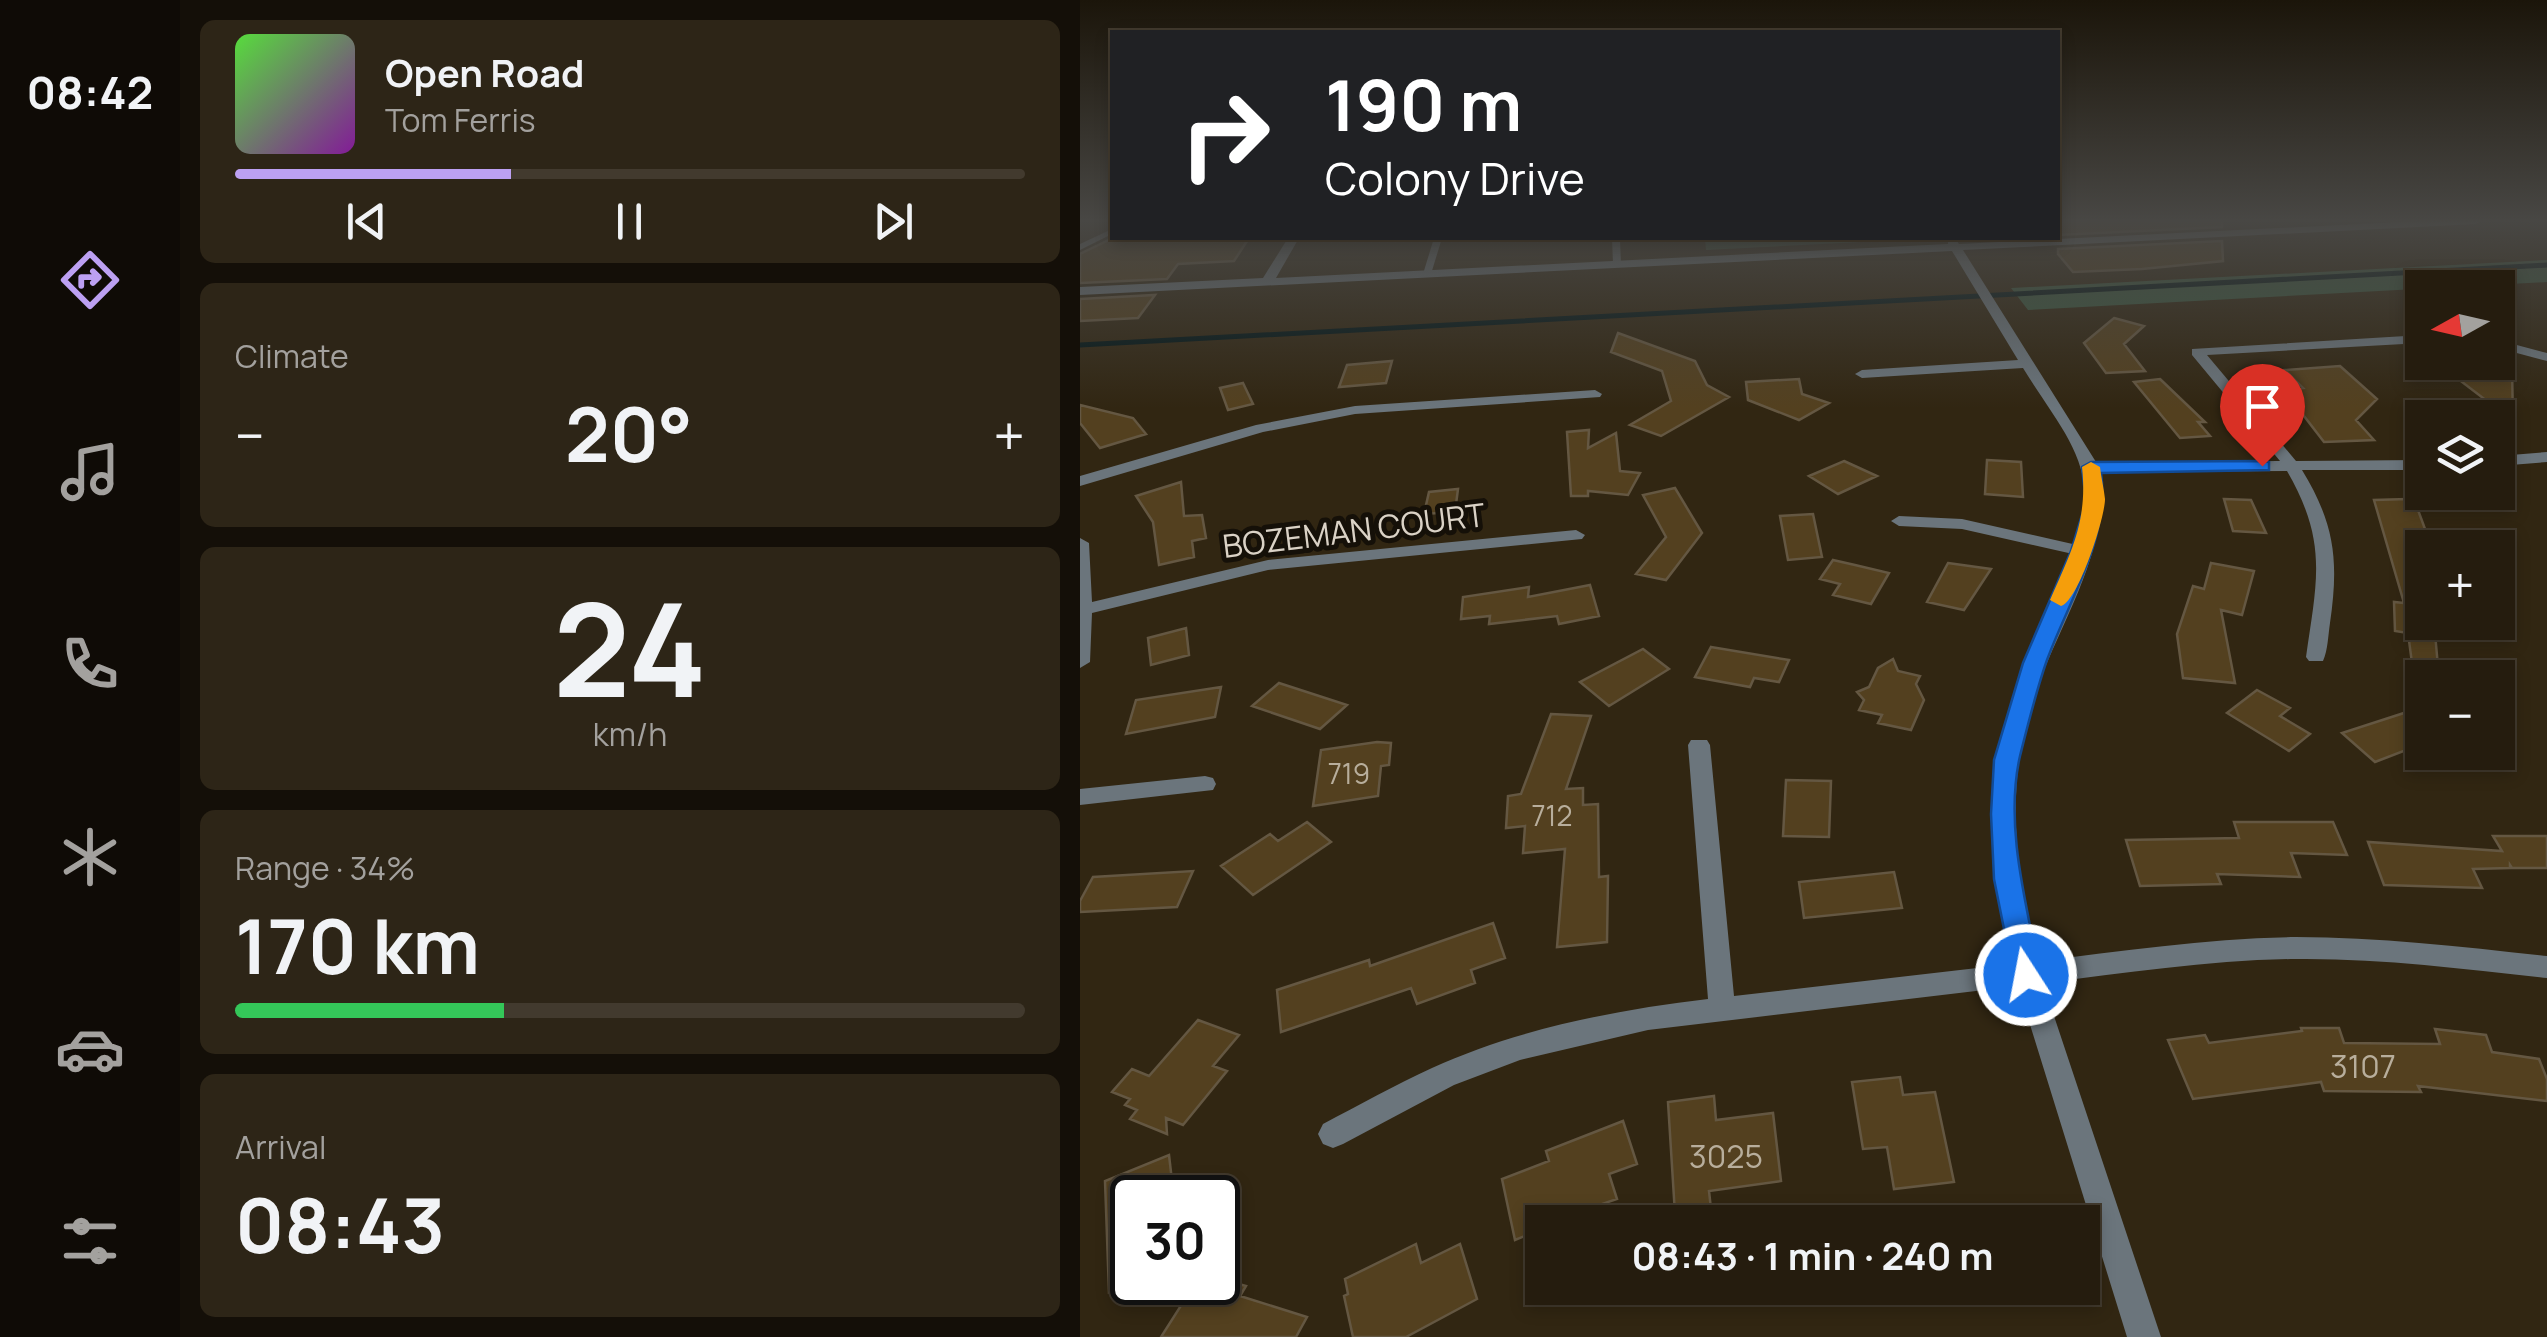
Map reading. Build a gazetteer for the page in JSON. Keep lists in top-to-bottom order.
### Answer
{
  "streets": {
    "street": ["BOZEMAN COURT"]
  },
  "house_numbers": [
    "719",
    "712",
    "3107",
    "3025"
  ],
  "north": "left",
  "page": {
    "tabs": "08:42",
    "turn": ["190 m", "Colony Drive"],
    "song": ["Open Road", "Tom Ferris"],
    "map_buttons": ["+", "−"],
    "tile": [
      "Climate",
      ["24", "km/h"],
      ["Range · 34%", "170 km"],
      ["Arrival", "08:43"]
    ],
    "heat": ["−", "20°", "+"],
    "limit": "30",
    "trip": "08:43 · 1 min · 240 m"
  }
}
